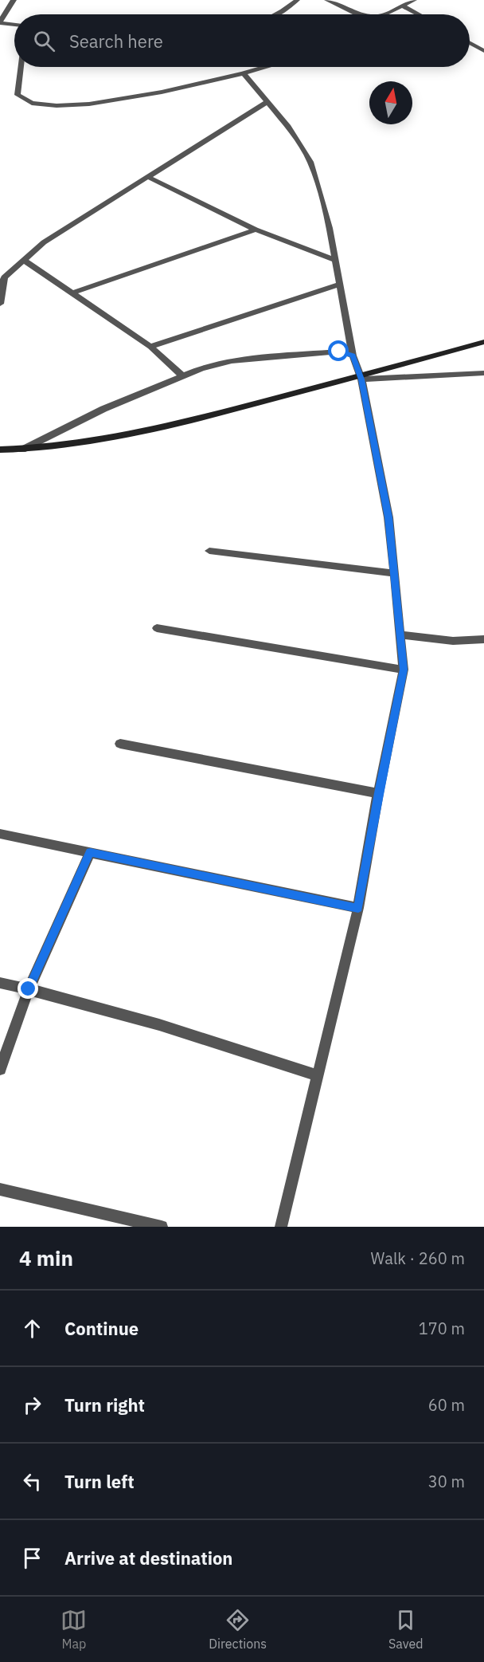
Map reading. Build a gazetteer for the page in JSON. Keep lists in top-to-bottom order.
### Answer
{
  "north": "top",
  "page": {
    "search": "Search here",
    "heading": ["4 min", "Walk · 260 m"],
    "list": [
      ["Continue", "170 m"],
      ["Turn right", "60 m"],
      ["Turn left", "30 m"],
      "Arrive at destination"
    ],
    "nav": ["Map", "Directions", "Saved"]
  }
}
